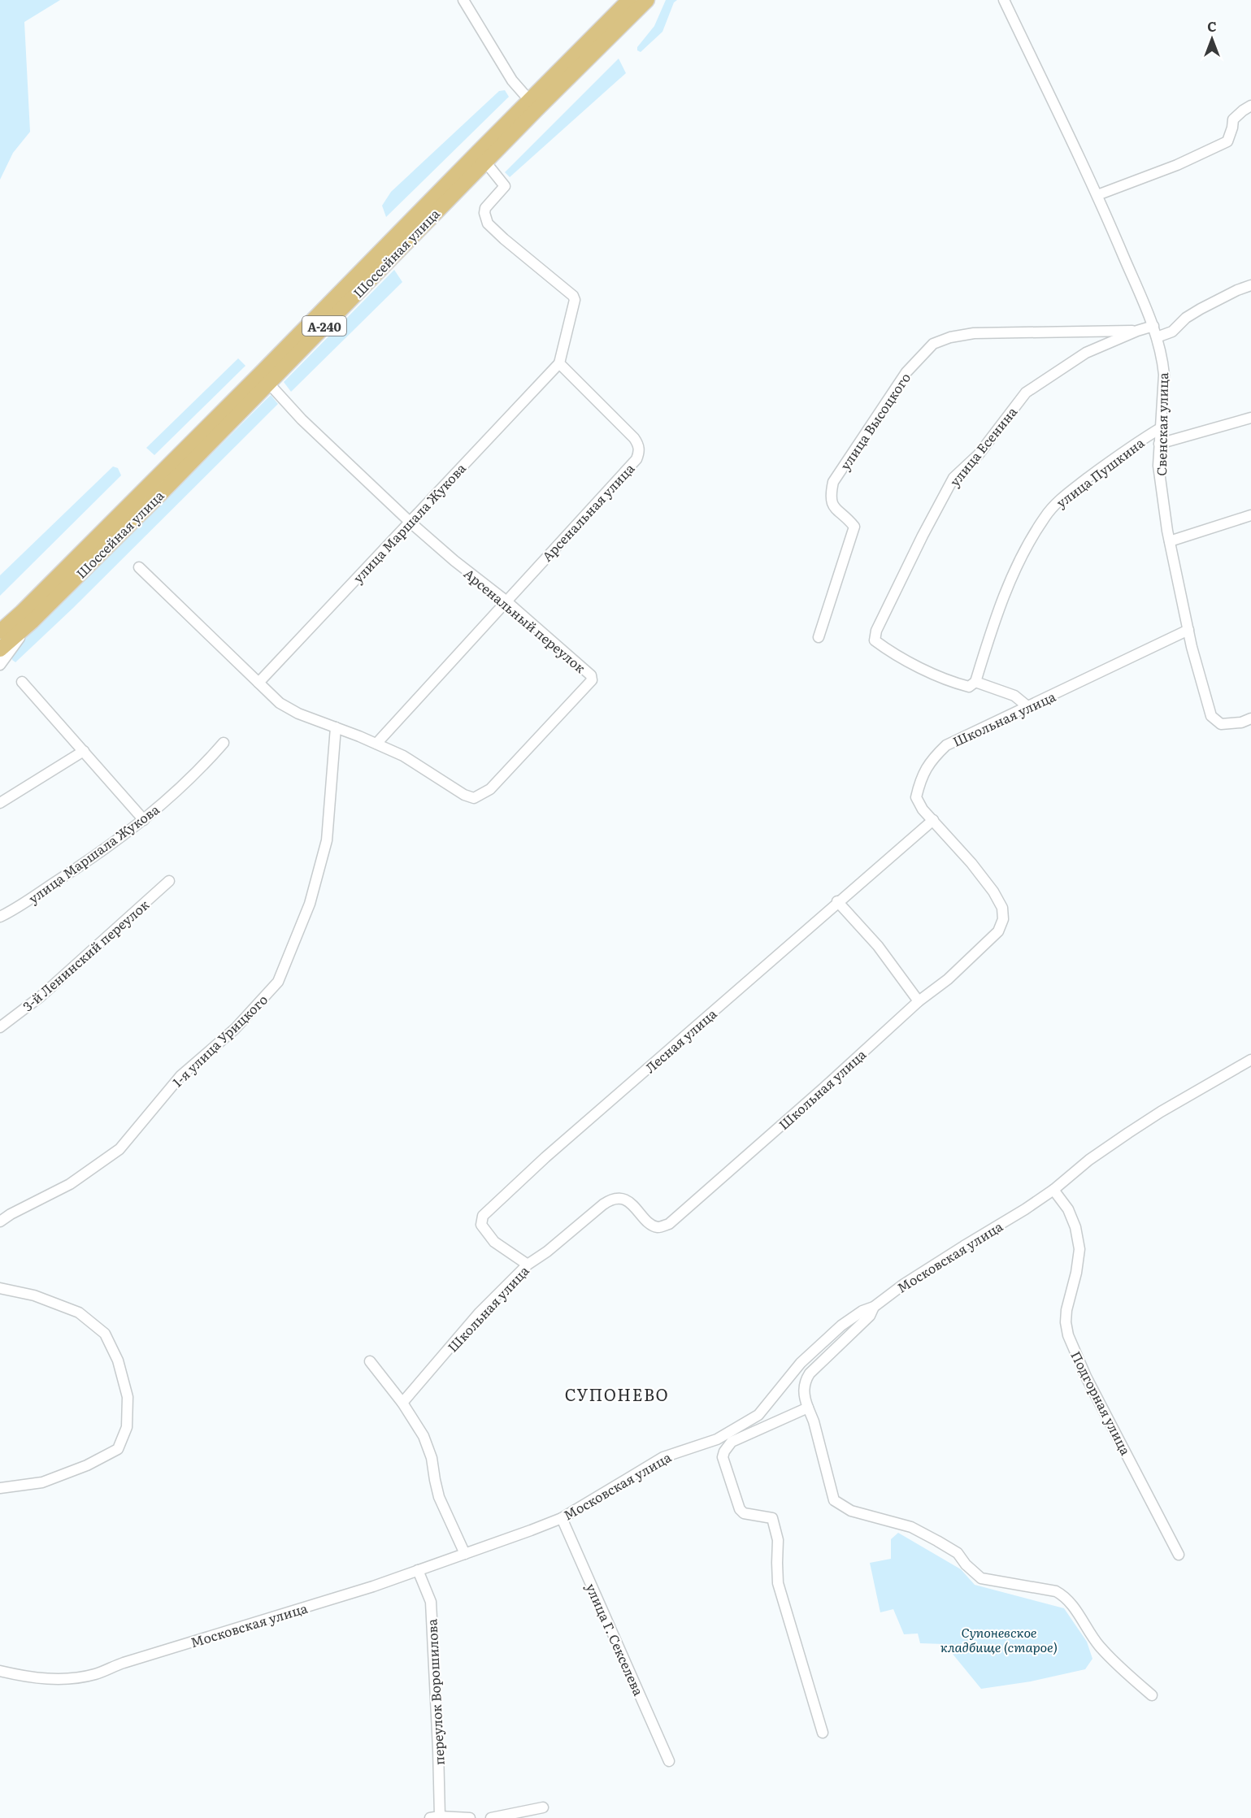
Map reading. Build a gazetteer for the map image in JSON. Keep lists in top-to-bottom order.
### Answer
{
  "streets": {
    "main road": ["Шоссейная улица", "А-240"],
    "street": [
      "улица Высоцкого",
      "Свенская улица",
      "улица Есенина",
      "улица Пушкина",
      "Арсенальная улица",
      "улица Маршала Жукова",
      "Арсенальный переулок",
      "Школьная улица",
      "3-й Ленинский переулок",
      "1-я улица Урицкого",
      "Лесная улица",
      "Московская улица",
      "Подгорная улица",
      "улица Г. Секселева",
      "переулок Ворошилова"
    ]
  },
  "crossings": [
    ["Шоссейная улица", "Арсенальный переулок"],
    ["улица Высоцкого", "улица Есенина"],
    ["Свенская улица", "улица Есенина"],
    ["Свенская улица", "улица Пушкина"],
    ["Свенская улица", "Школьная улица"],
    ["улица Есенина", "улица Пушкина"],
    ["Арсенальная улица", "улица Маршала Жукова"],
    ["Арсенальная улица", "Арсенальный переулок"],
    ["улица Маршала Жукова", "Арсенальный переулок"],
    ["Арсенальный переулок", "1-я улица Урицкого"],
    ["Школьная улица", "Лесная улица"],
    ["Московская улица", "Подгорная улица"],
    ["Московская улица", "улица Г. Секселева"],
    ["Московская улица", "переулок Ворошилова"]
  ],
  "districts": ["СУПОНЕВО"],
  "parks": ["Супоневское кладбище (старое)"],
  "north": "top"
}
